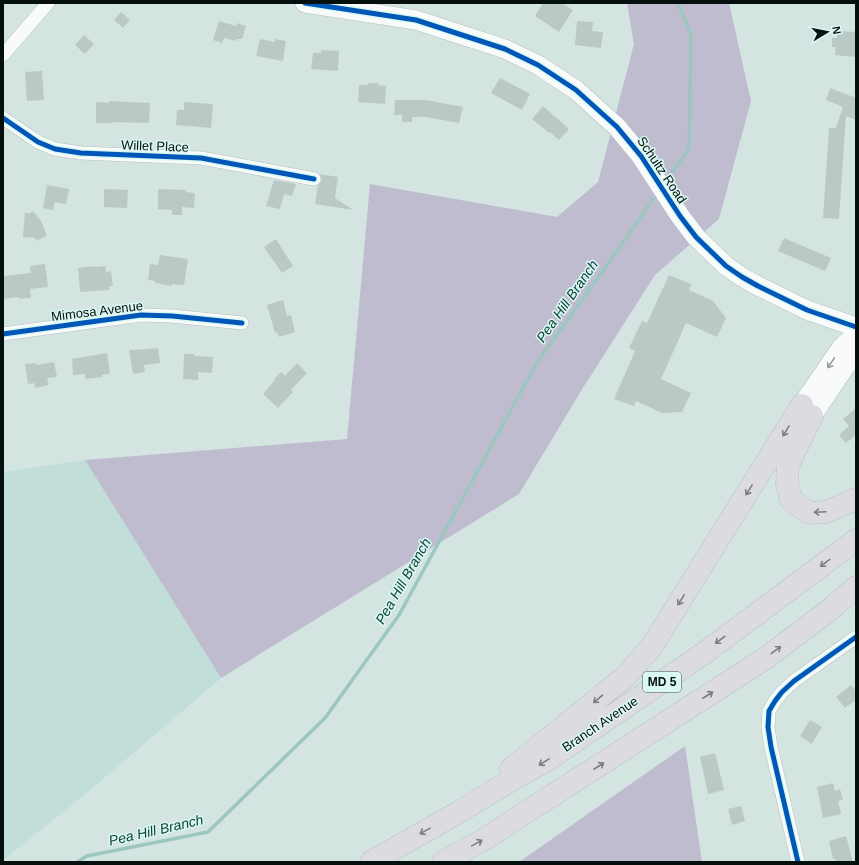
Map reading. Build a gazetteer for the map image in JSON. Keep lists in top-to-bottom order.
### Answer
{
  "streets": {
    "highway": ["MD 5", "Branch Avenue"],
    "street": ["Willet Place", "Schultz Road", "Mimosa Avenue"]
  },
  "water": ["Pea Hill Branch"],
  "north": "right"
}
